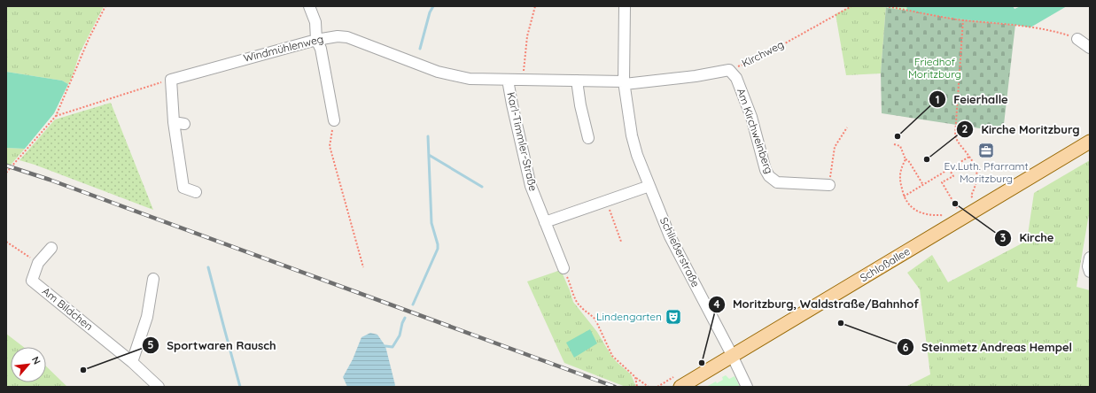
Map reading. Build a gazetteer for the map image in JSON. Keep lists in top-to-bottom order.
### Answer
{
  "streets": {
    "main road": ["Schloßallee"],
    "street": [
      "Windmühlenweg",
      "Kirchweg",
      "Am Kirchweinberg",
      "Karl-Timmler-Straße",
      "Schließerstraße",
      "Am Bildchen"
    ]
  },
  "crossings": [
    ["Windmühlenweg", "Kirchweg"],
    ["Windmühlenweg", "Karl-Timmler-Straße"],
    ["Windmühlenweg", "Schließerstraße"],
    ["Kirchweg", "Am Kirchweinberg"],
    ["Kirchweg", "Schließerstraße"],
    ["Schließerstraße", "Schloßallee"]
  ],
  "parks": ["Friedhof Moritzburg"],
  "places": {
    "other": [
      "Feierhalle",
      "Kirche Moritzburg",
      "Kirche",
      "Steinmetz Andreas Hempel",
      "Moritzburg, Waldstraße/Bahnhof",
      "Sportwaren Rausch"
    ],
    "office": ["Ev.Luth. Pfarramt Moritzburg"],
    "theatre": ["Lindengarten"]
  },
  "north": "top right"
}
